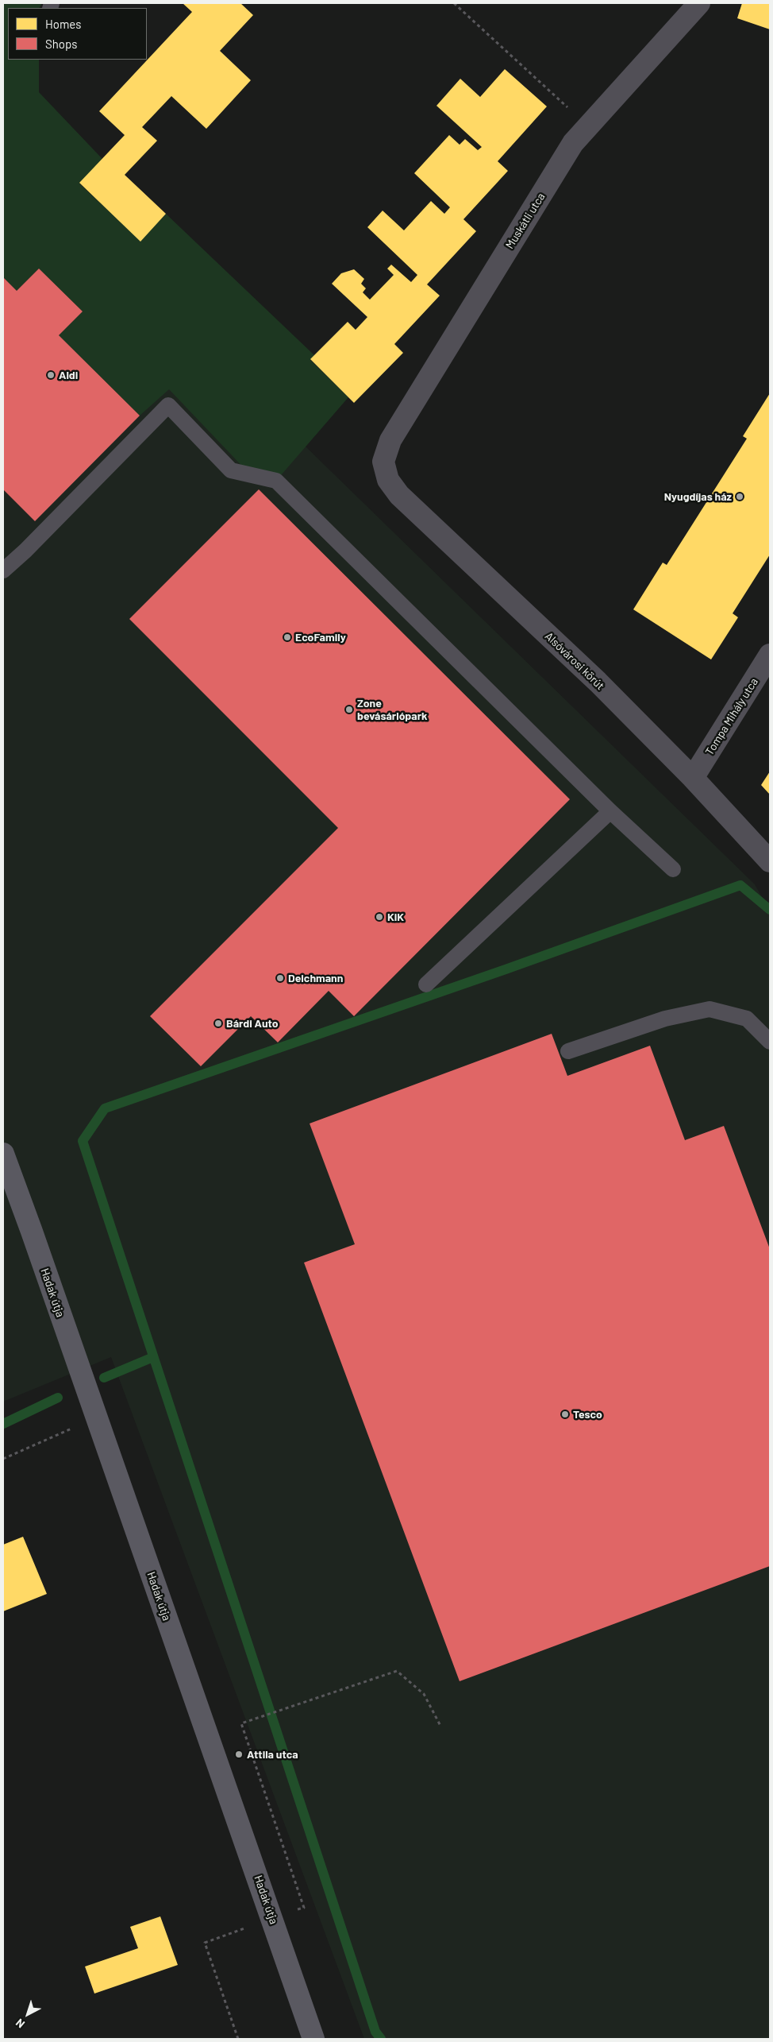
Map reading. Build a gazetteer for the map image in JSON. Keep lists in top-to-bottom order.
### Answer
{
  "streets": {
    "main road": ["Hadak útja"],
    "street": ["Muskátli utca", "Alsóvárosi körút", "Tompa Mihály utca"]
  },
  "crossings": [
    ["Muskátli utca", "Alsóvárosi körút"],
    ["Alsóvárosi körút", "Tompa Mihály utca"]
  ],
  "places": [
    "Aldi",
    "Nyugdíjas ház",
    "EcoFamily",
    "Zone bevásárlópark",
    "KiK",
    "Deichmann",
    "Bárdi Auto",
    "Tesco",
    "Attila utca"
  ],
  "legend": ["Homes", "Shops"],
  "north": "bottom left"
}
